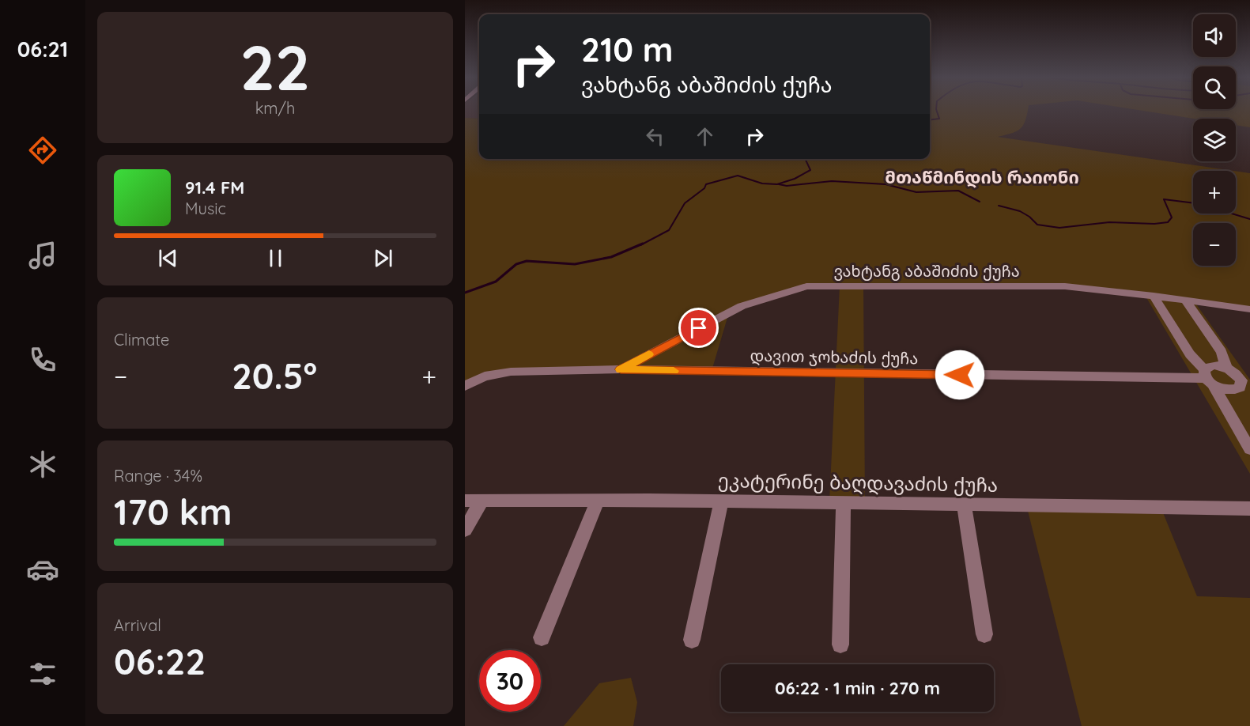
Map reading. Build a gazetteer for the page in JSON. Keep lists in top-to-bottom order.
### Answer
{
  "streets": {
    "street": ["ვახტანგ აბაშიძის ქუჩა", "დავით ჯოხაძის ქუჩა", "ეკატერინე ბაღდავაძის ქუჩა"]
  },
  "crossings": [
    ["ვახტანგ აბაშიძის ქუჩა", "დავით ჯოხაძის ქუჩა"]
  ],
  "districts": ["მთაწმინდის რაიონი"],
  "page": {
    "tabs": "06:21",
    "tile": [
      ["22", "km/h"],
      "Climate",
      ["Range · 34%", "170 km"],
      ["Arrival", "06:22"]
    ],
    "map_buttons": ["+", "−"],
    "turn": ["210 m", "ვახტანგ აბაშიძის ქუჩა"],
    "song": ["91.4 FM", "Music"],
    "heat": ["−", "20.5°", "+"],
    "limit": "30",
    "trip": "06:22 · 1 min · 270 m"
  }
}
